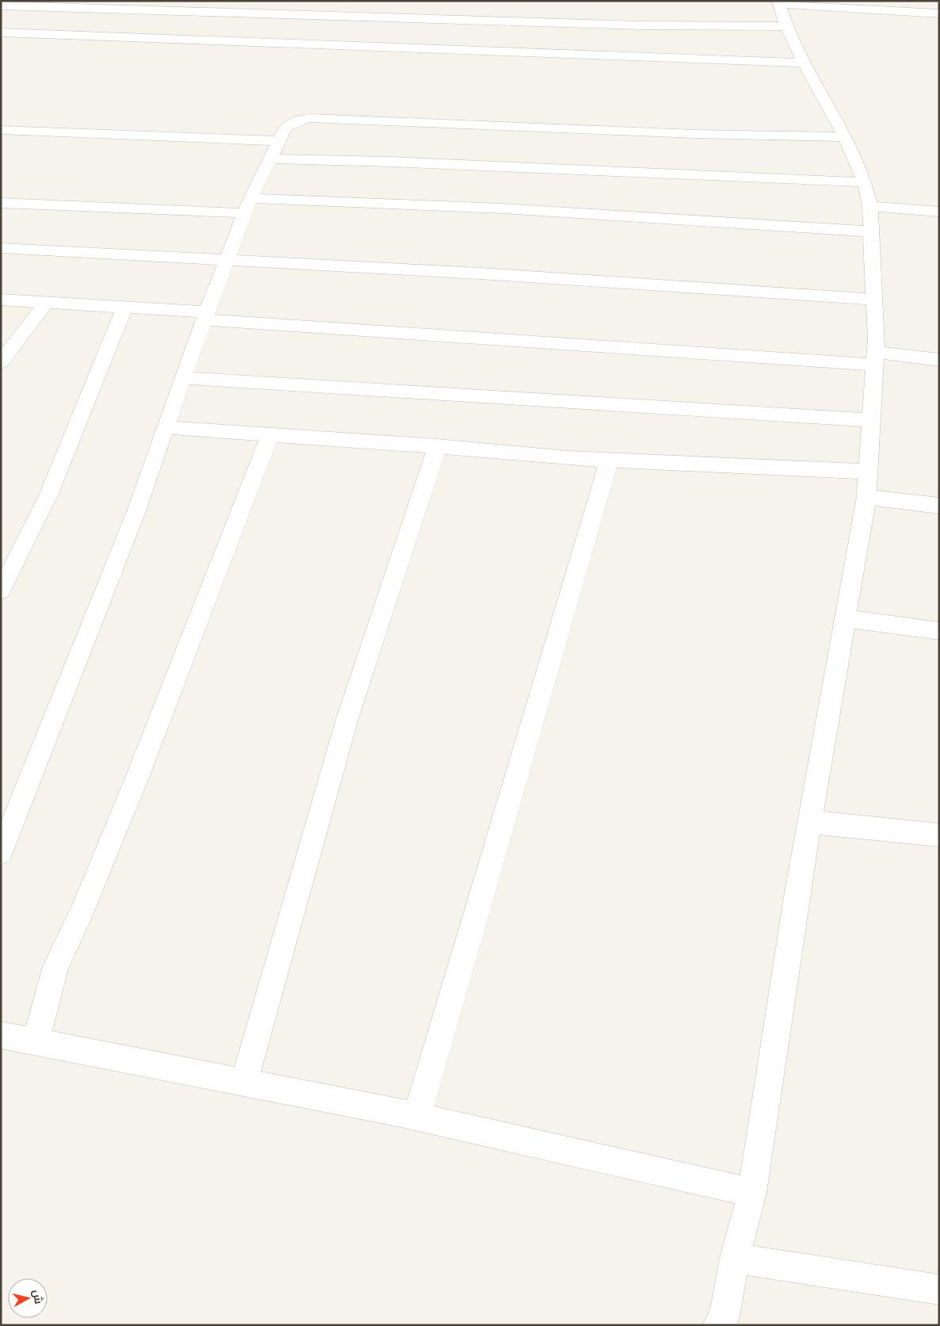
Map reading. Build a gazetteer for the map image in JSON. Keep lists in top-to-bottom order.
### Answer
{
  "north": "right"
}
